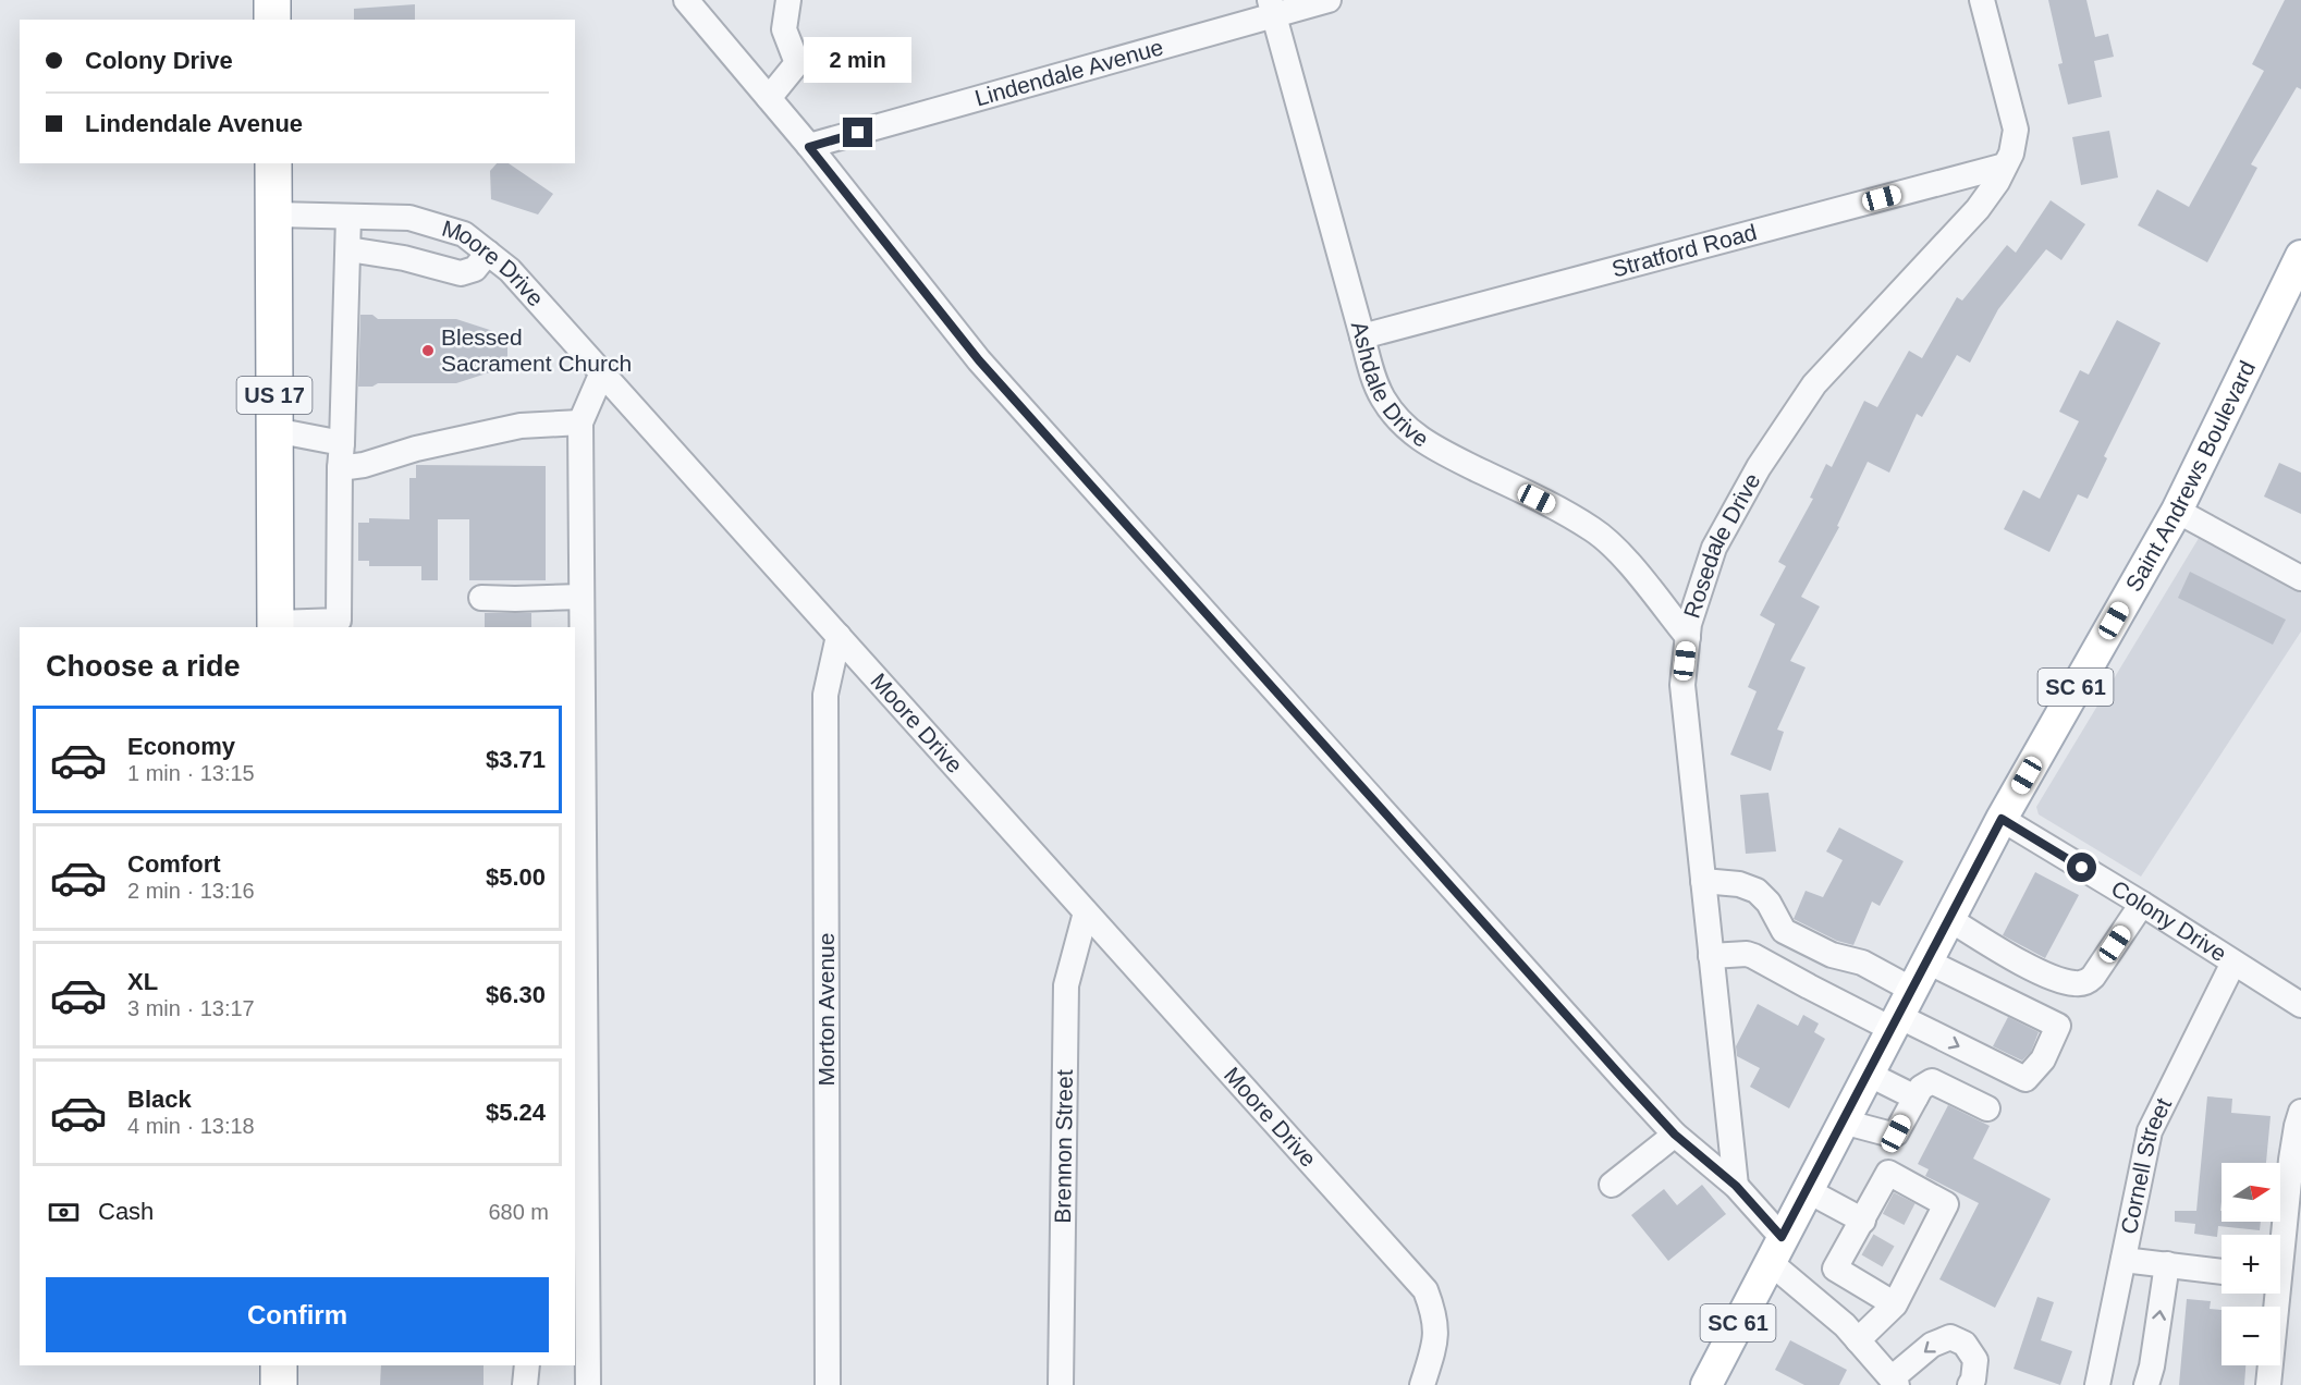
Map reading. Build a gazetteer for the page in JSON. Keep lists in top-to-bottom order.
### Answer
{
  "streets": {
    "highway": ["US 17"],
    "main road": ["Saint Andrews Boulevard", "SC 61"],
    "street": [
      "Lindendale Avenue",
      "Stratford Road",
      "Moore Drive",
      "Ashdale Drive",
      "Rosedale Drive",
      "Colony Drive",
      "Morton Avenue",
      "Brennon Street",
      "Cornell Street"
    ]
  },
  "crossings": [
    ["Lindendale Avenue", "Ashdale Drive"],
    ["Stratford Road", "Ashdale Drive"],
    ["Stratford Road", "Rosedale Drive"],
    ["Moore Drive", "US 17"],
    ["Moore Drive", "Morton Avenue"],
    ["Moore Drive", "Brennon Street"],
    ["Ashdale Drive", "Rosedale Drive"],
    ["Saint Andrews Boulevard", "Colony Drive"],
    ["Colony Drive", "Cornell Street"]
  ],
  "places": ["Blessed Sacrament Church"],
  "north": "right",
  "page": {
    "banner": ["Colony Drive", "Lindendale Avenue"],
    "bubble": "2 min",
    "heading": "Choose a ride",
    "list": [
      {
        "name": "Economy",
        "note": "1 min · 13:15",
        "value": "$3.71"
      },
      {
        "name": "Comfort",
        "note": "2 min · 13:16",
        "value": "$5.00"
      },
      {
        "name": "XL",
        "note": "3 min · 13:17",
        "value": "$6.30"
      },
      {
        "name": "Black",
        "note": "4 min · 13:18",
        "value": "$5.24"
      }
    ],
    "map_buttons": ["+", "−"],
    "pay": ["Cash", "680 m"],
    "buttons": "Confirm"
  }
}
